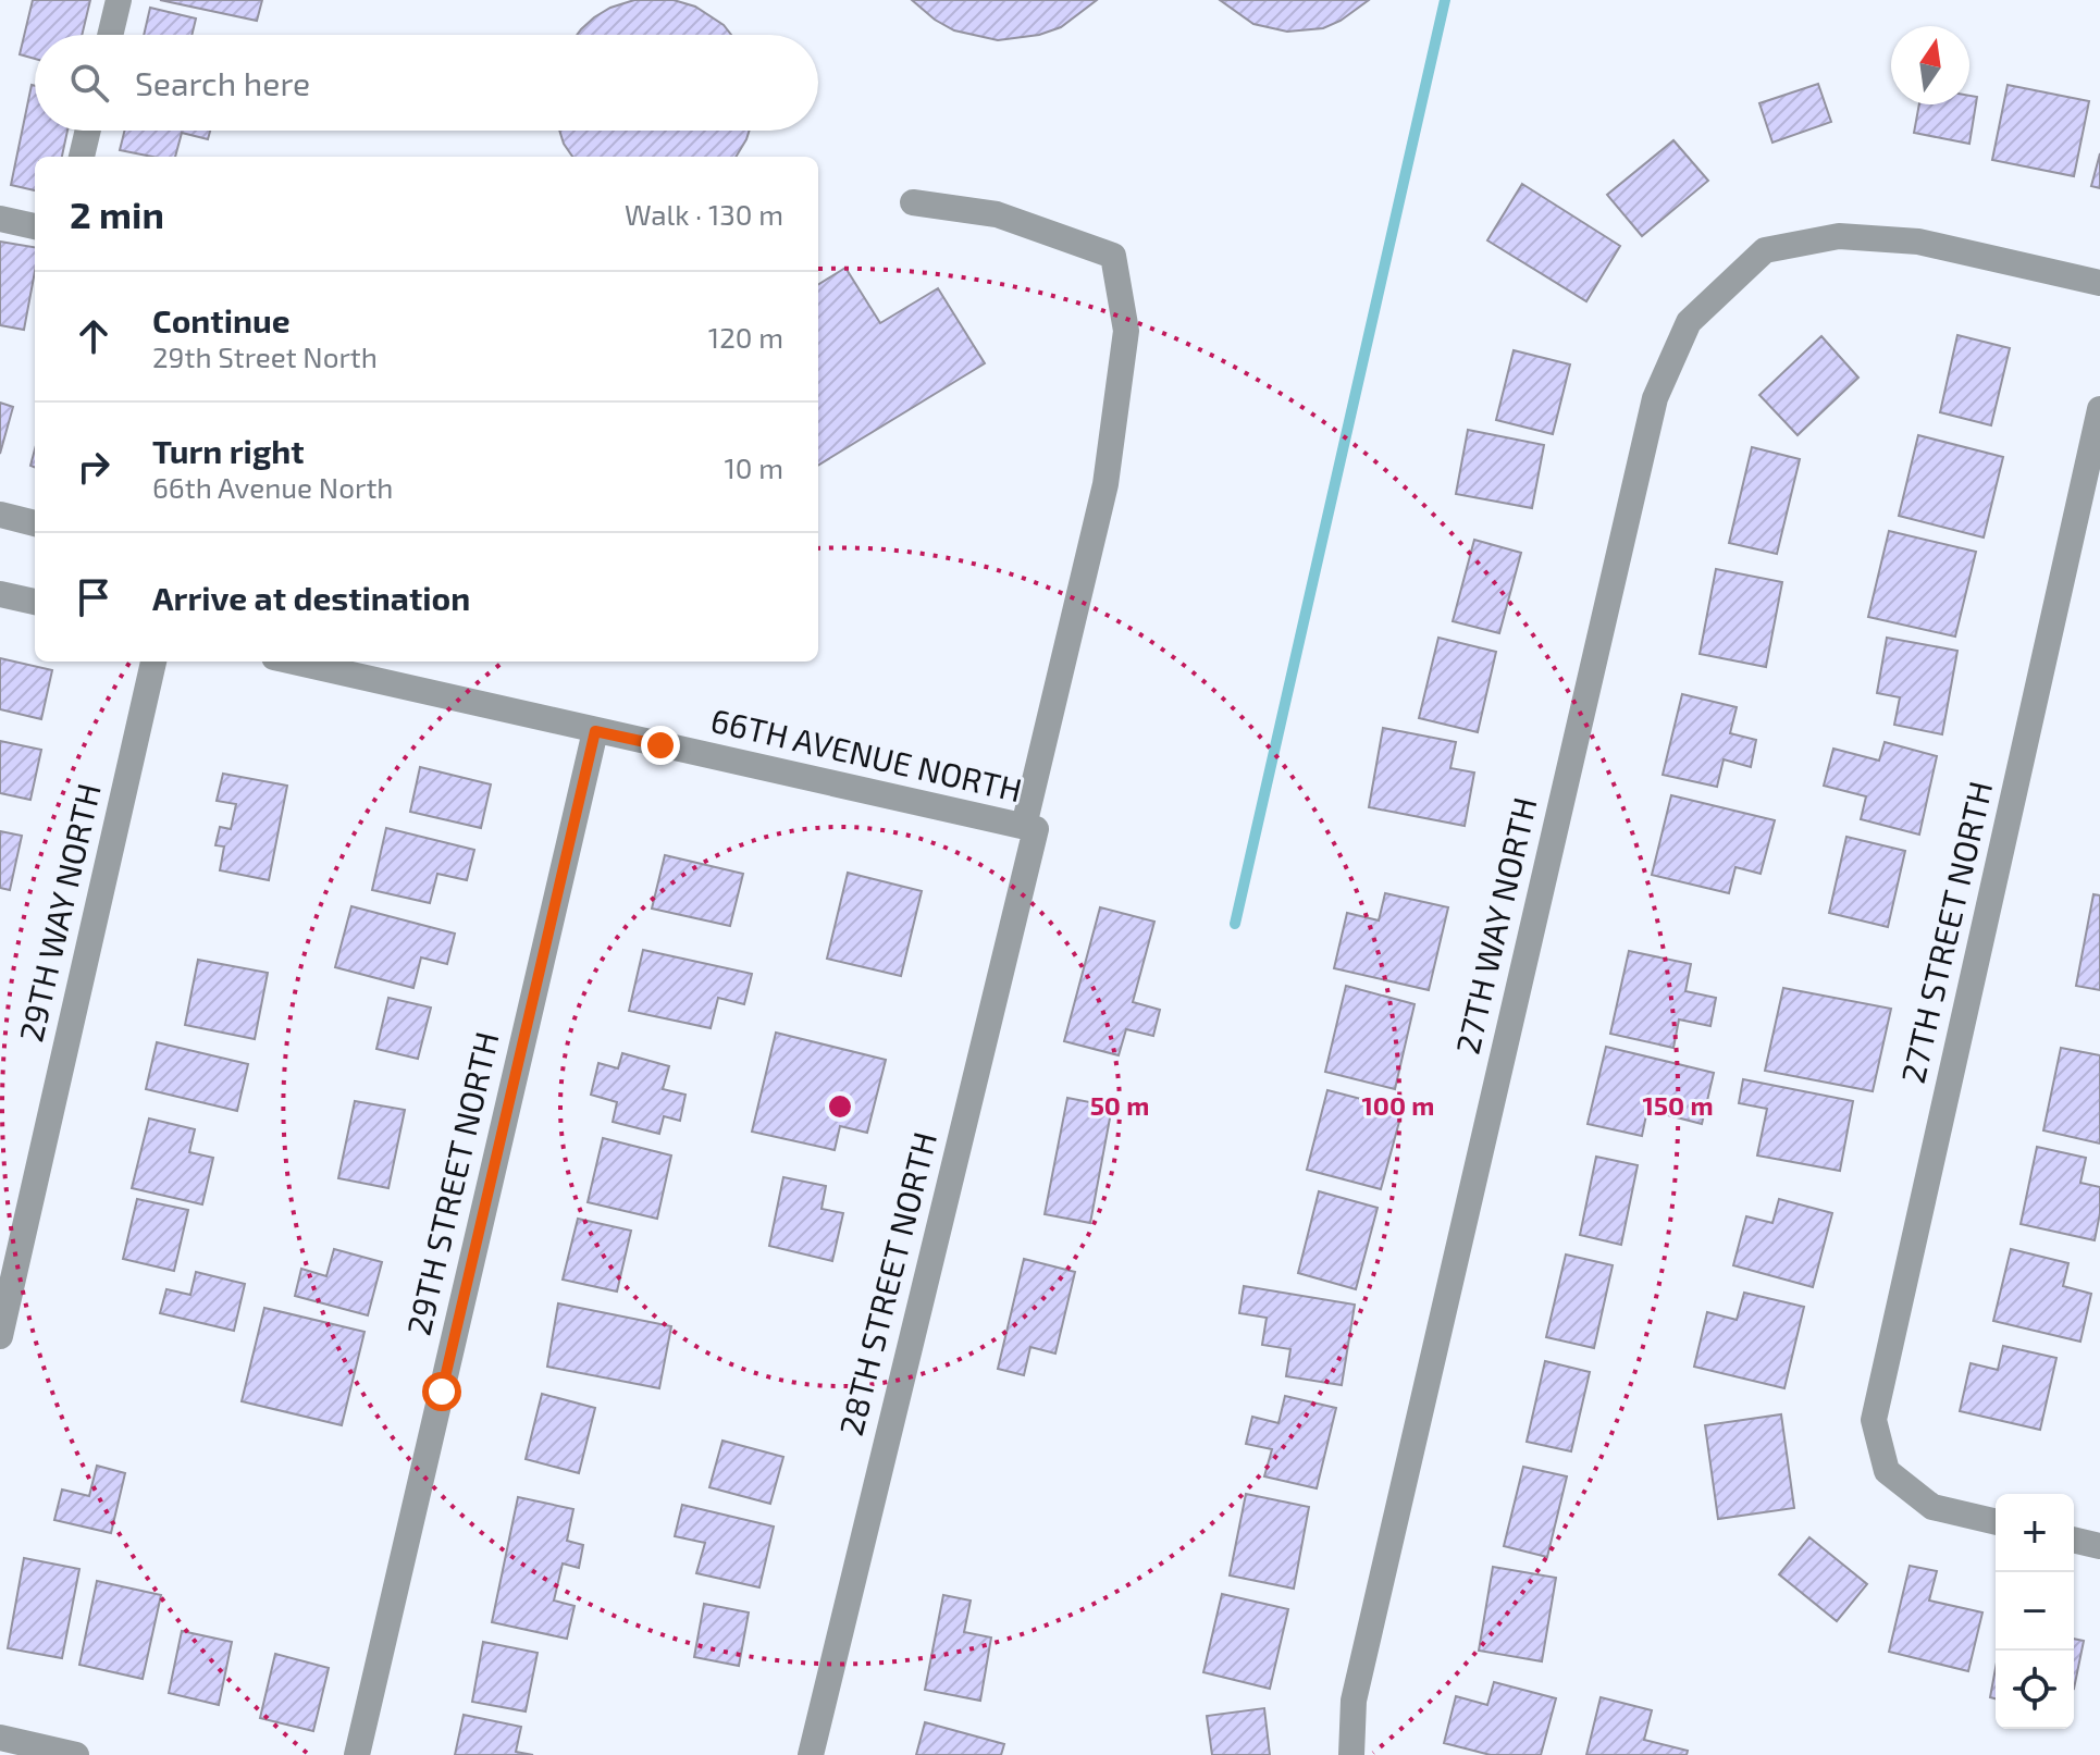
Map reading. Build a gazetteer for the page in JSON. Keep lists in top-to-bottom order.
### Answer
{
  "streets": {
    "street": [
      "66TH AVENUE NORTH",
      "29TH WAY NORTH",
      "27TH WAY NORTH",
      "27TH STREET NORTH",
      "29TH STREET NORTH",
      "28TH STREET NORTH"
    ]
  },
  "crossings": [
    ["66TH AVENUE NORTH", "29TH STREET NORTH"],
    ["66TH AVENUE NORTH", "28TH STREET NORTH"]
  ],
  "north": "top",
  "page": {
    "search": "Search here",
    "heading": ["2 min", "Walk · 130 m"],
    "list": [
      ["Continue", "29th Street North", "120 m"],
      ["Turn right", "66th Avenue North", "10 m"],
      "Arrive at destination"
    ],
    "map_buttons": ["+", "−"]
  },
  "rings": ["50 m", "100 m", "150 m"]
}
